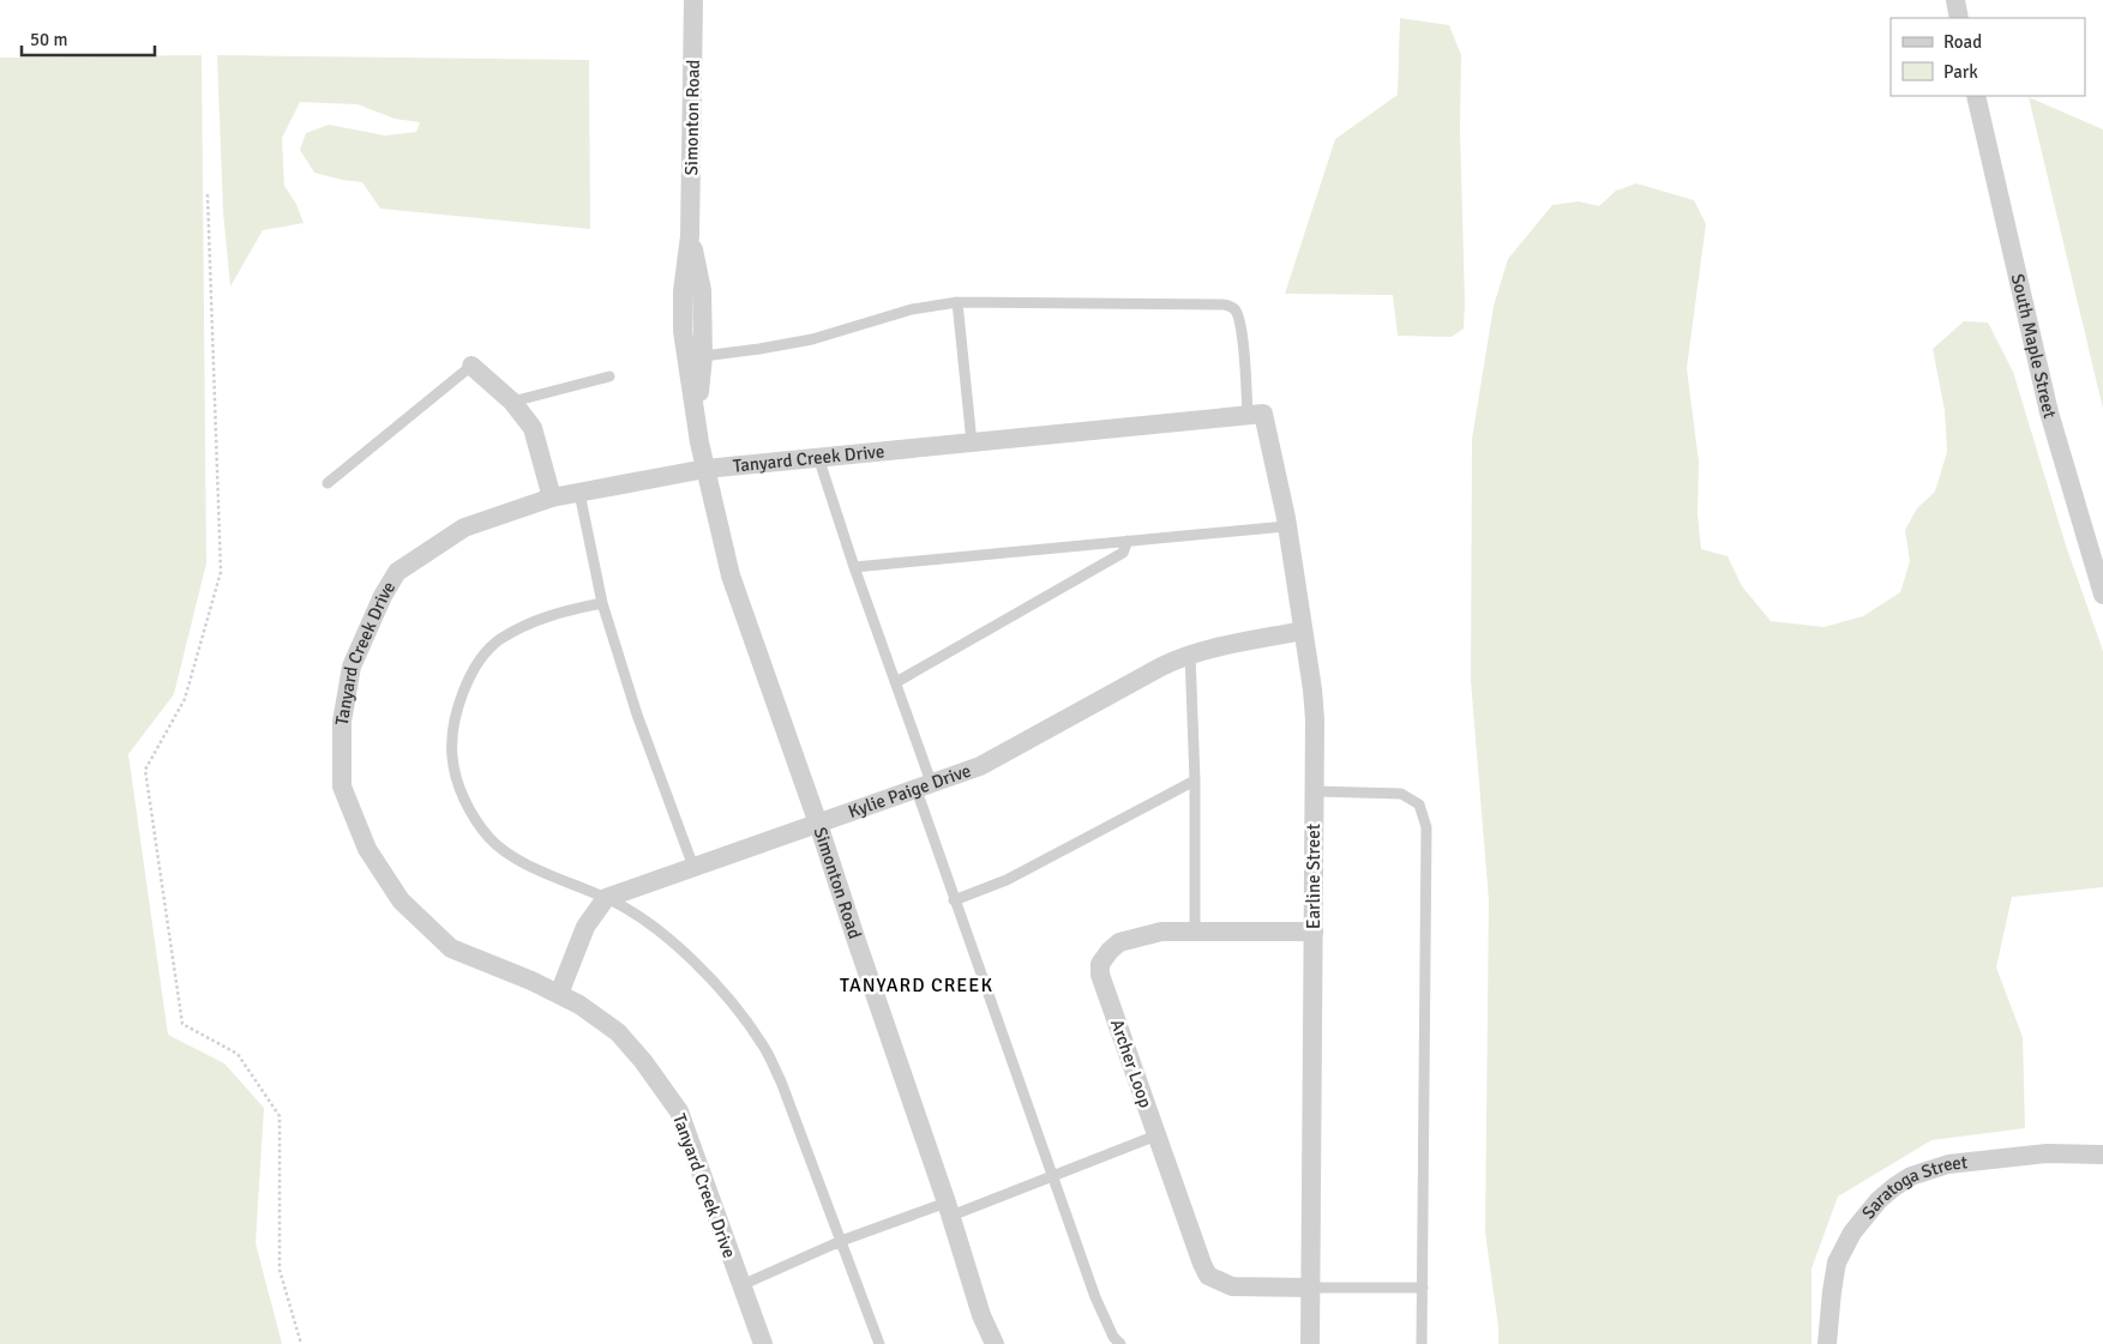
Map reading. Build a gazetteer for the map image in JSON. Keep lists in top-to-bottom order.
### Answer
{
  "streets": {
    "street": [
      "Simonton Road",
      "South Maple Street",
      "Tanyard Creek Drive",
      "Kylie Paige Drive",
      "Earline Street",
      "Archer Loop",
      "Saratoga Street"
    ]
  },
  "crossings": [
    ["Simonton Road", "Tanyard Creek Drive"],
    ["Simonton Road", "Kylie Paige Drive"],
    ["Tanyard Creek Drive", "Earline Street"],
    ["Kylie Paige Drive", "Earline Street"],
    ["Earline Street", "Archer Loop"]
  ],
  "districts": ["TANYARD CREEK"],
  "legend": ["Road", "Park"],
  "scale_bar": "50 m"
}
